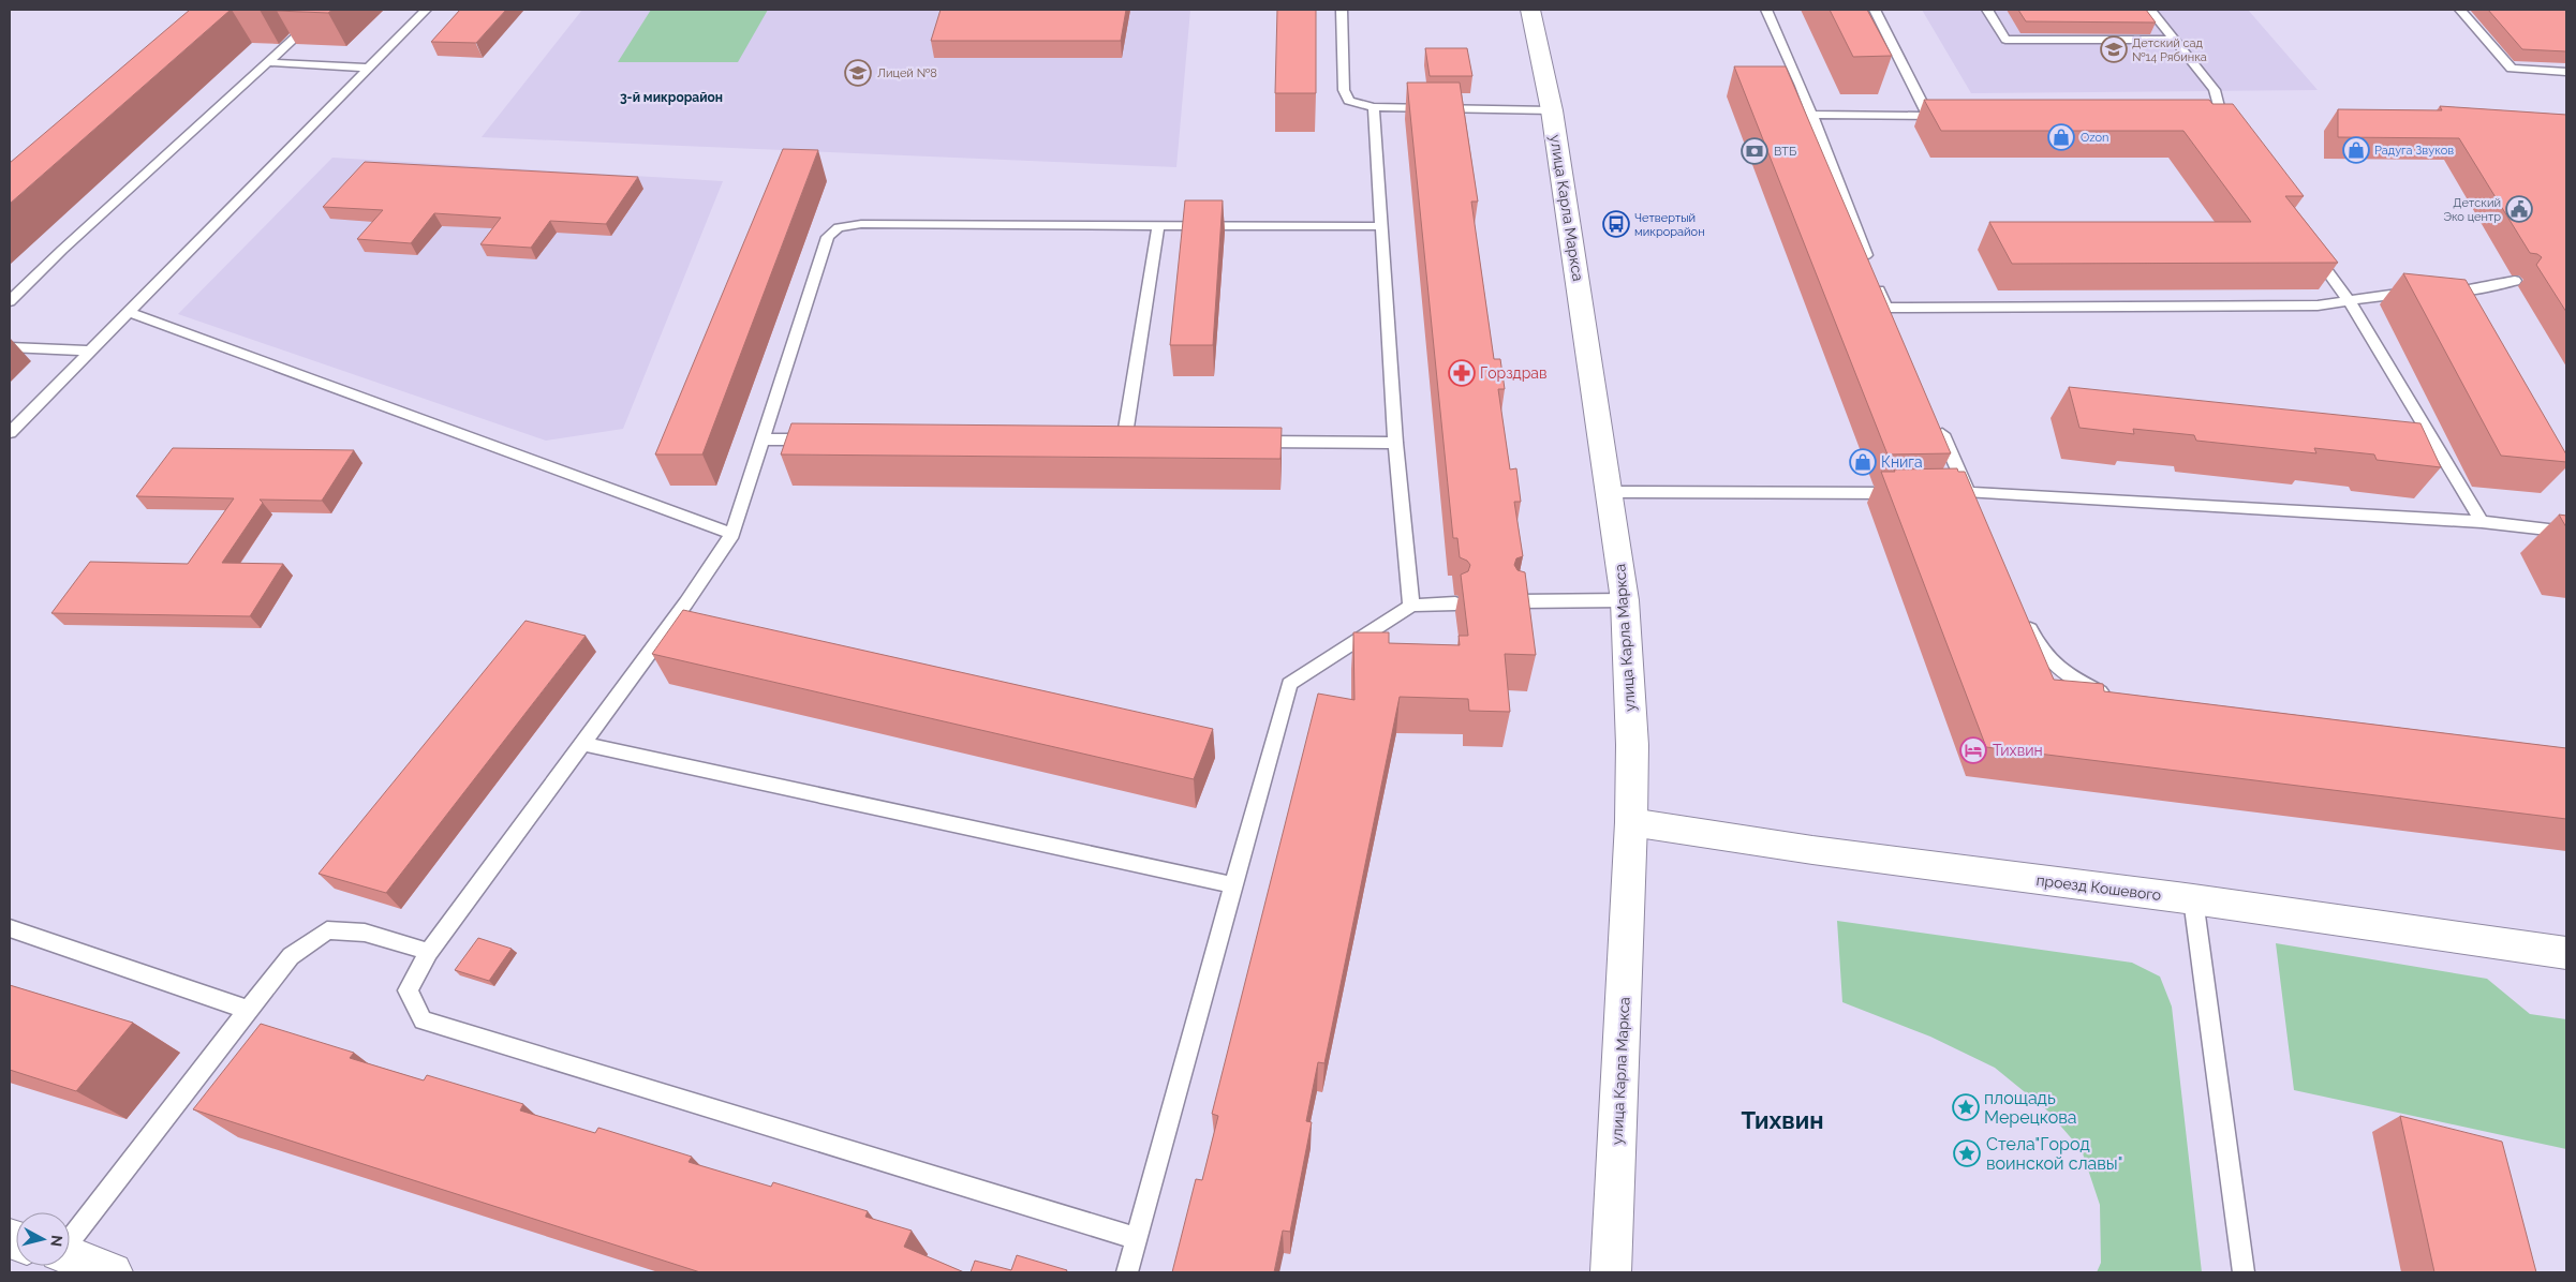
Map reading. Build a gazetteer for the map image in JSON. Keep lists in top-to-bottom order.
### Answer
{
  "streets": {
    "main road": ["улица Карла Маркса", "проезд Кошевого"]
  },
  "crossings": [
    ["улица Карла Маркса", "проезд Кошевого"]
  ],
  "districts": ["3-й микрорайон", "Тихвин"],
  "places": {
    "school or university": ["Детский сад №14 Рябинка", "Лицей №8"],
    "shop": ["Ozon", "Радуга Звуков", "Книга"],
    "bank": ["ВТБ"],
    "public building": ["Детский Эко центр"],
    "bus stop": ["Четвертый микрорайон"],
    "pharmacy": ["Горздрав"],
    "hotel": ["Тихвин"],
    "place": ["площадь Мерецкова", "Стела\"Город воинской славы\""]
  },
  "north": "right"
}
